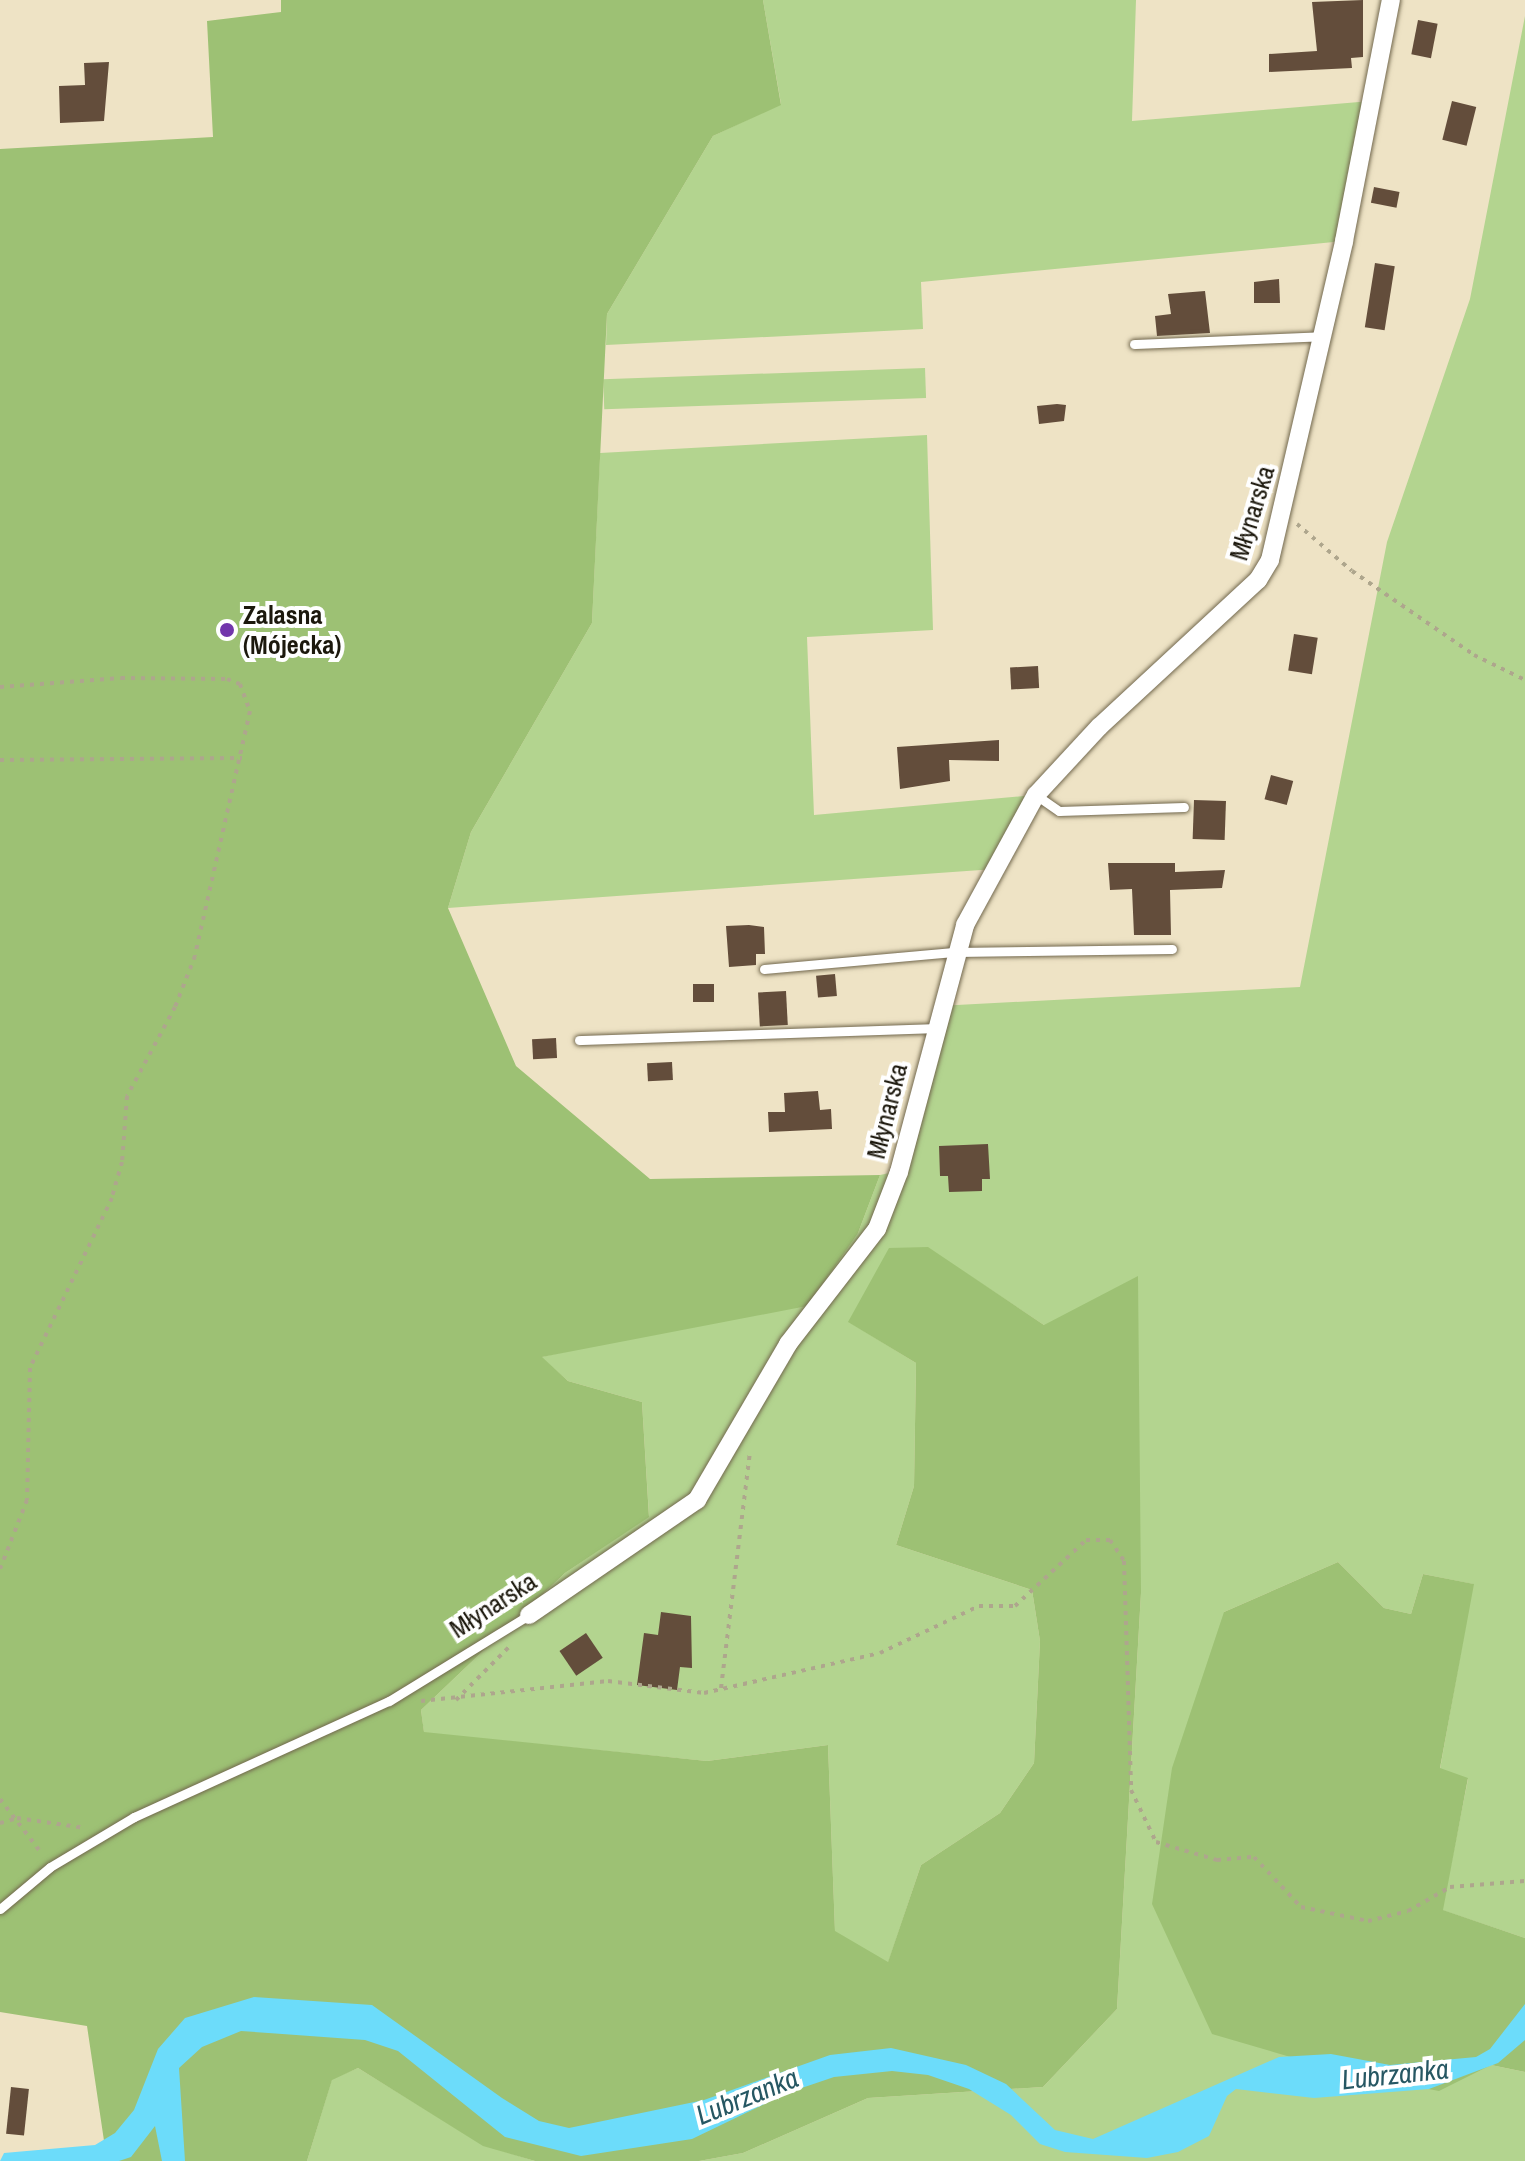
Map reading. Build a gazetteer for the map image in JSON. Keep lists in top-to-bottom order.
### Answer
{
  "streets": {
    "street": ["Młynarska"]
  },
  "water": ["Lubrzanka"],
  "places": ["Zalasna (Mójecka)"]
}
